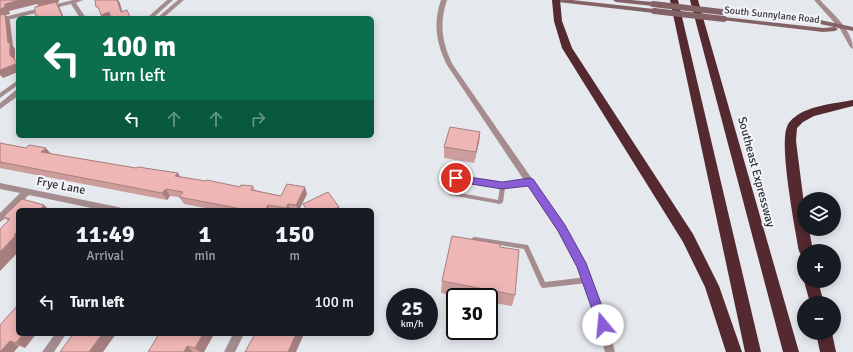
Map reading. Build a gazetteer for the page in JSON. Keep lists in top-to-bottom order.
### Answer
{
  "streets": {
    "highway": ["Southeast Expressway"],
    "main road": ["South Sunnylane Road"],
    "street": ["Frye Lane"]
  },
  "page": {
    "turn": ["100 m", "Turn left"],
    "map_buttons": ["+", "−"],
    "eta": [
      "11:49",
      "Arrival",
      "1",
      "min",
      "150",
      "m"
    ],
    "list": [
      {
        "name": "Turn left",
        "value": "100 m"
      }
    ],
    "speed": "25 km/h",
    "limit": "30"
  }
}
